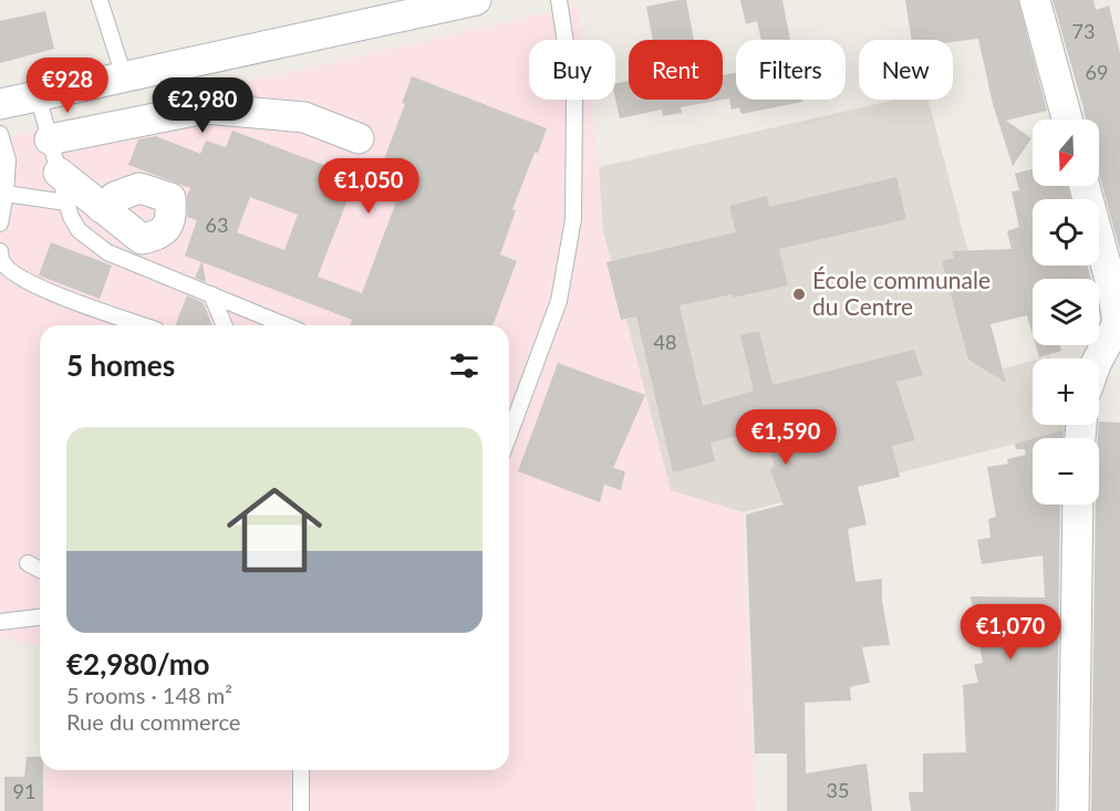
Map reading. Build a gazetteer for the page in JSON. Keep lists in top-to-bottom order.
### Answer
{
  "places": ["École communale du Centre"],
  "house_numbers": [
    "73",
    "69",
    "63",
    "48",
    "35",
    "91"
  ],
  "north": "bottom",
  "page": {
    "chip": [
      "Buy",
      "Rent",
      "Filters",
      "New"
    ],
    "price": [
      "€928",
      "€2,980",
      "€1,050",
      "€1,590",
      "€1,070"
    ],
    "map_buttons": ["+", "−"],
    "heading": "5 homes",
    "list": [
      {
        "name": "€2,980/mo",
        "note": "5 rooms · 148 m² · Rue du commerce"
      }
    ]
  }
}
